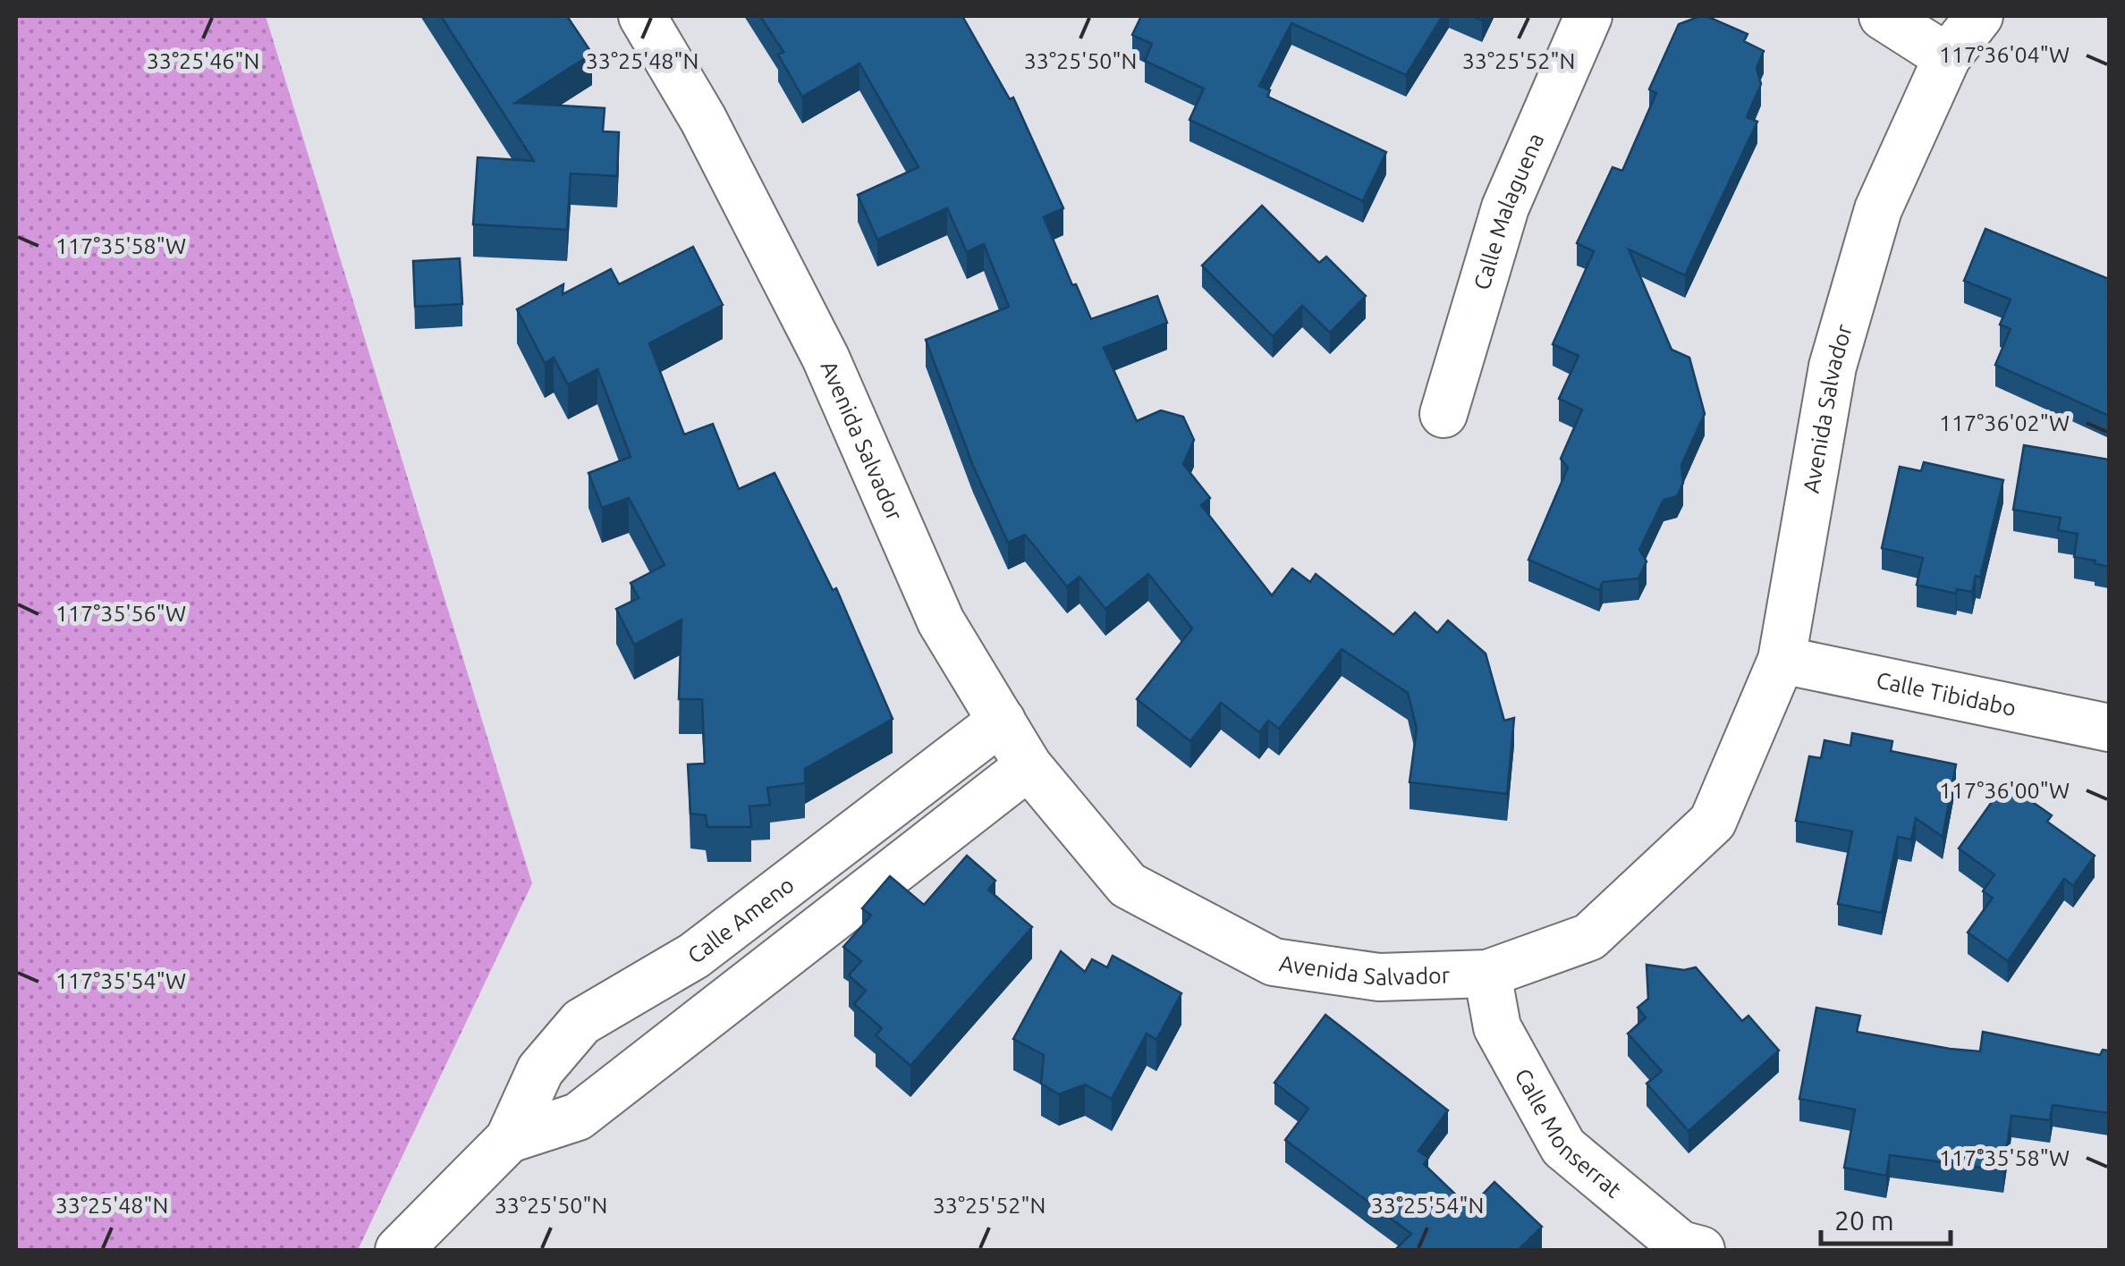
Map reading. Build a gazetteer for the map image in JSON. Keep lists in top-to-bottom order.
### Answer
{
  "streets": {
    "street": [
      "Calle Malaguena",
      "Avenida Salvador",
      "Calle Tibidabo",
      "Calle Ameno",
      "Calle Monserrat"
    ]
  },
  "crossings": [
    ["Avenida Salvador", "Calle Tibidabo"],
    ["Avenida Salvador", "Calle Ameno"],
    ["Avenida Salvador", "Calle Monserrat"]
  ],
  "scale_bar": "20 m",
  "coordinates": [
    "117°36'04\"W",
    "33°25'46\"N",
    "33°25'48\"N",
    "33°25'50\"N",
    "33°25'52\"N",
    "117°35'58\"W",
    "117°36'02\"W",
    "117°35'56\"W",
    "117°36'00\"W",
    "117°35'54\"W",
    "33°25'54\"N"
  ]
}
